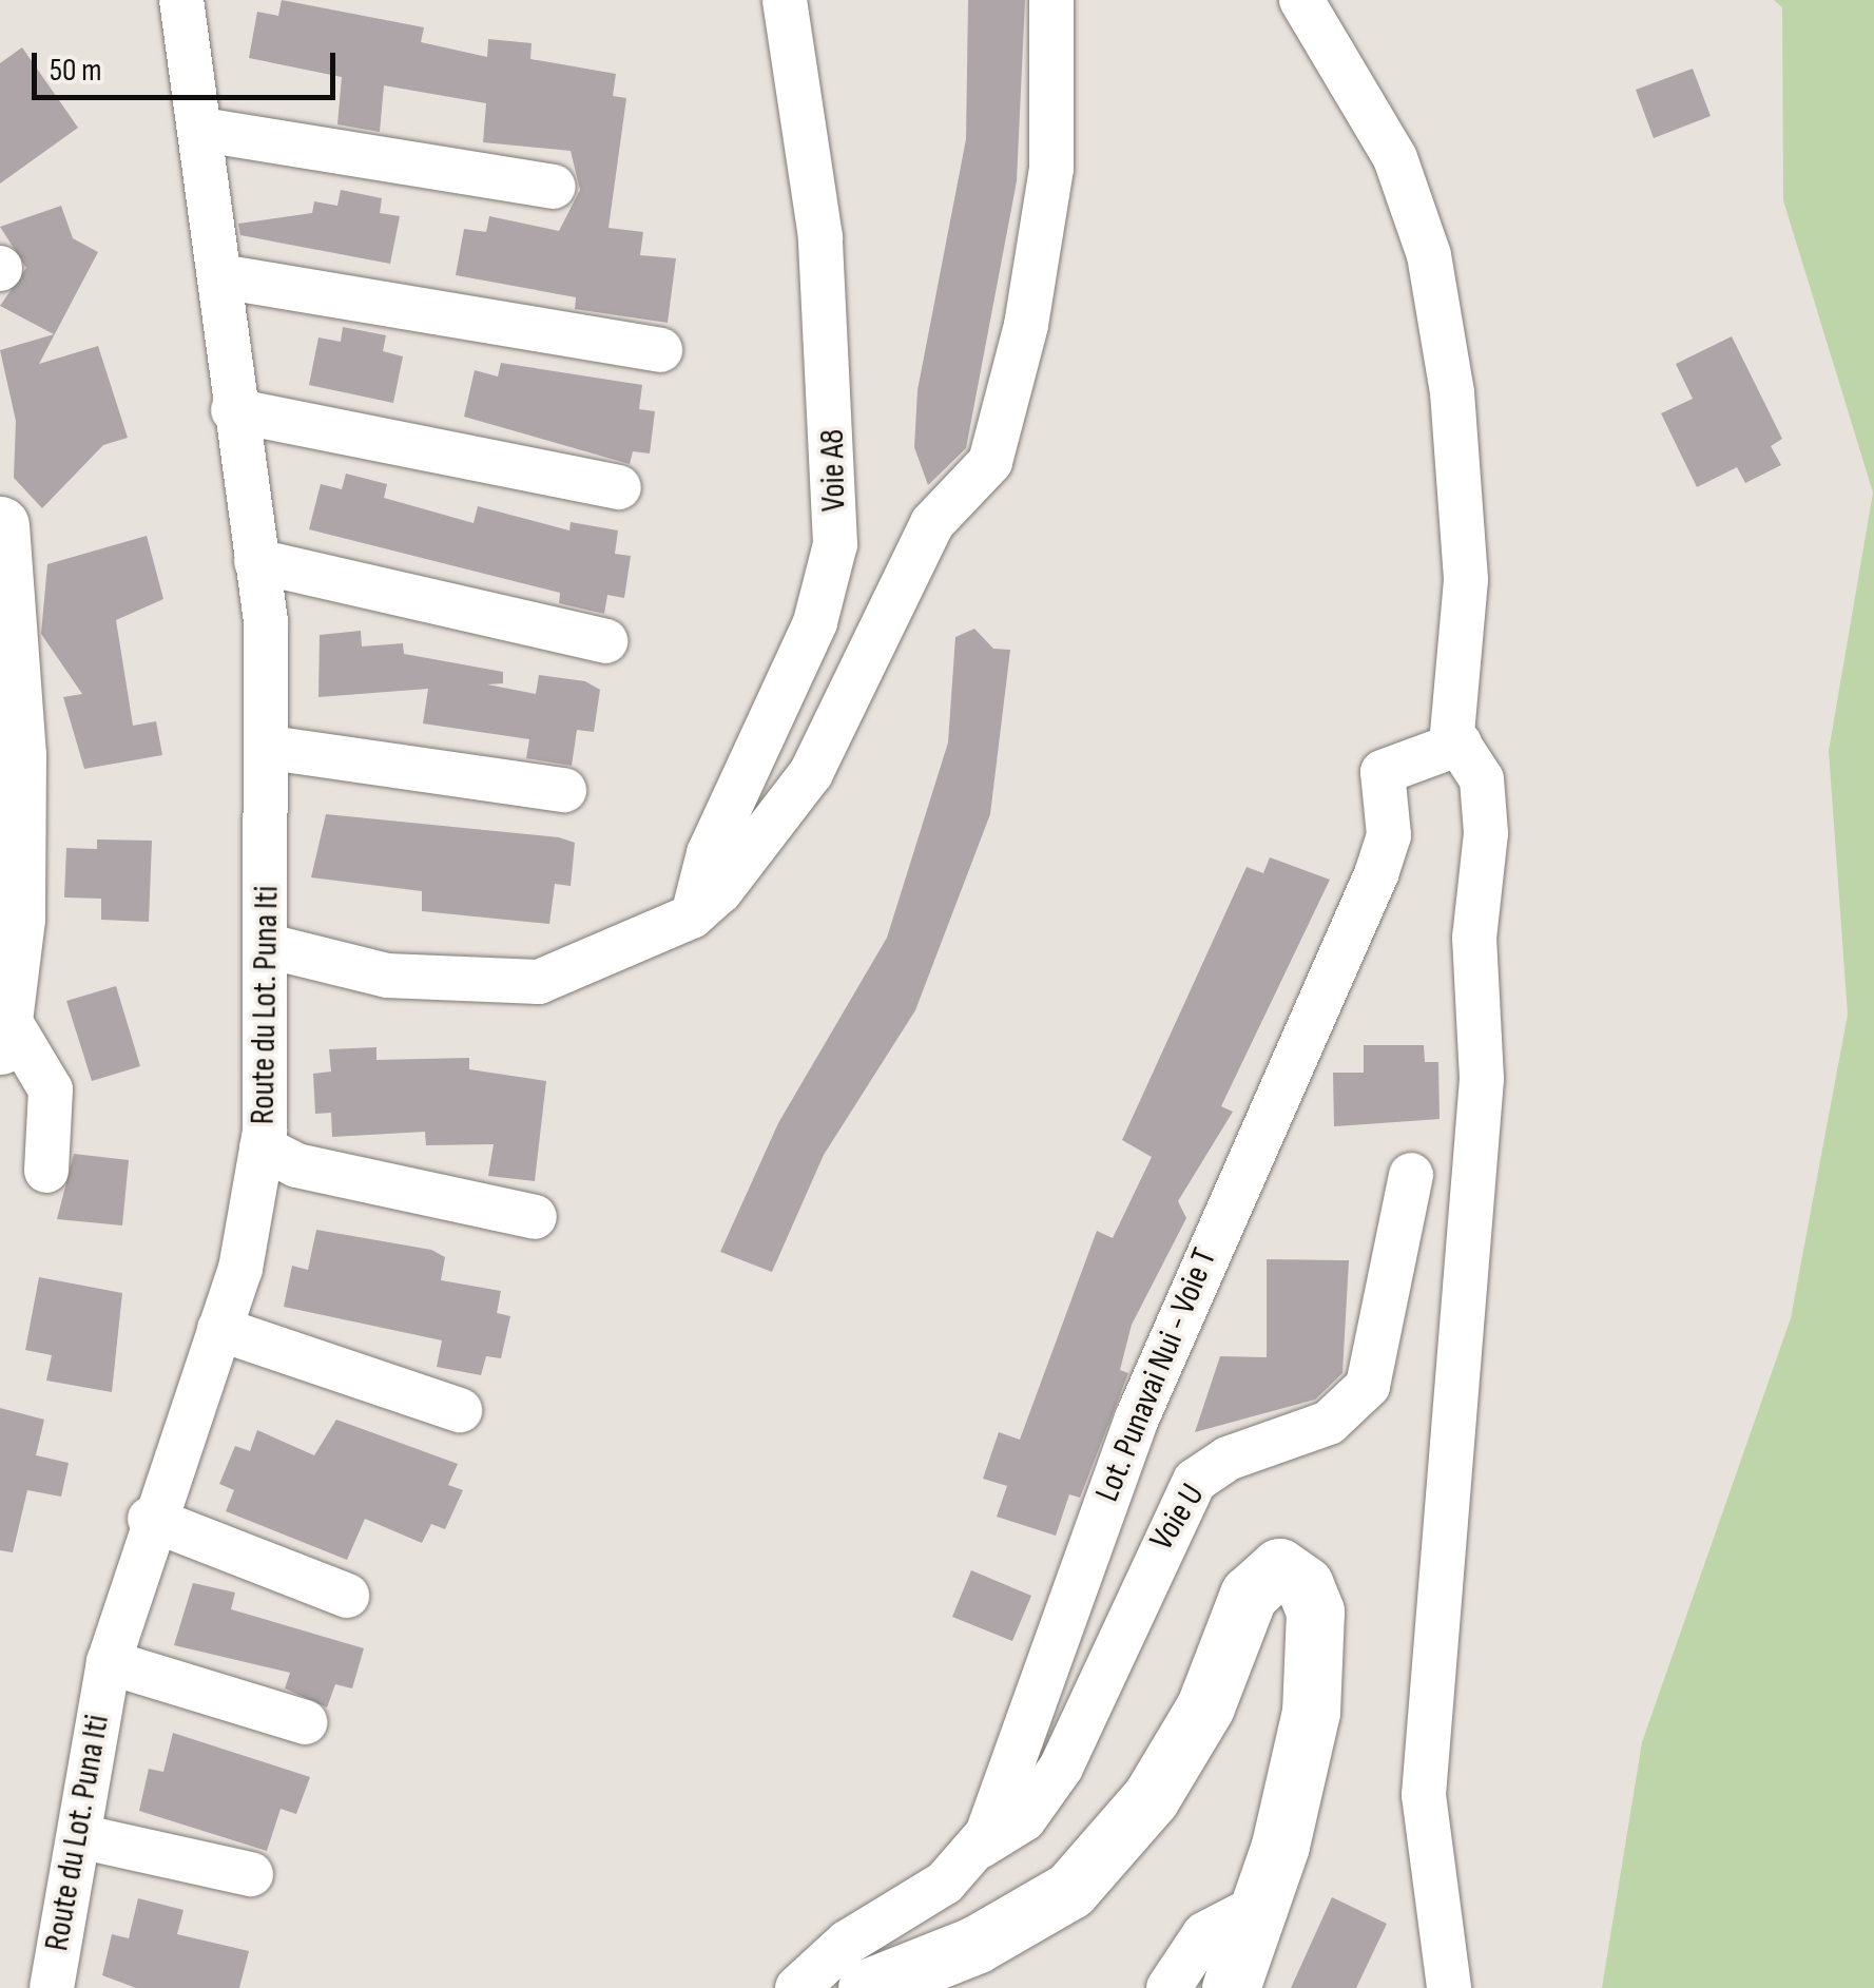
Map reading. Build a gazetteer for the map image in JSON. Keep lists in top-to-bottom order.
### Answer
{
  "streets": {
    "street": [
      "Voie A8",
      "Route du Lot. Puna Iti",
      "Lot. Punavai Nui - Voie T",
      "Voie U"
    ]
  },
  "crossings": [
    ["Lot. Punavai Nui - Voie T", "Voie U"]
  ],
  "scale_bar": "50 m"
}
